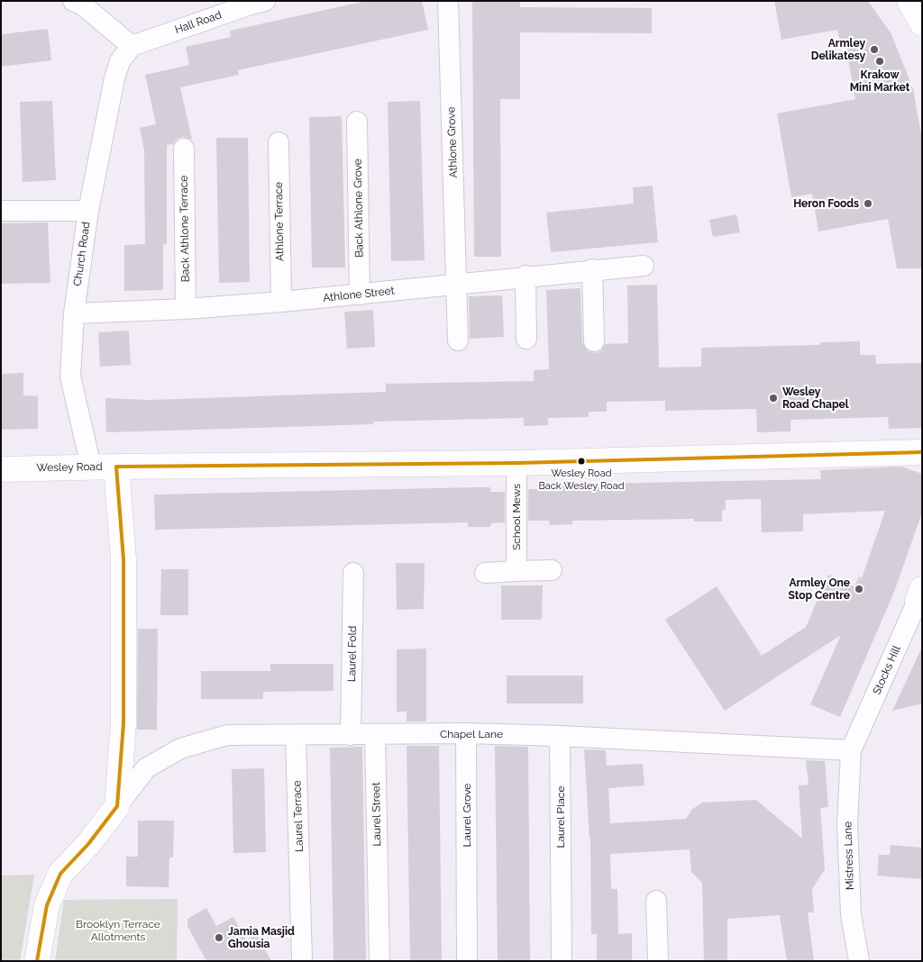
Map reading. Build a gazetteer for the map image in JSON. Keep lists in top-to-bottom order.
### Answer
{
  "streets": {
    "street": [
      "Hall Road",
      "Athlone Grove",
      "Back Athlone Grove",
      "Athlone Terrace",
      "Back Athlone Terrace",
      "Church Road",
      "Athlone Street",
      "Wesley Road",
      "School Mews",
      "Laurel Fold",
      "Stocks Hill",
      "Chapel Lane",
      "Laurel Street",
      "Laurel Grove",
      "Laurel Terrace",
      "Laurel Place",
      "Mistress Lane"
    ]
  },
  "crossings": [
    ["Hall Road", "Church Road"],
    ["Athlone Grove", "Athlone Street"],
    ["Back Athlone Grove", "Athlone Street"],
    ["Athlone Terrace", "Athlone Street"],
    ["Back Athlone Terrace", "Athlone Street"],
    ["Church Road", "Athlone Street"],
    ["Church Road", "Wesley Road"],
    ["Wesley Road", "School Mews"],
    ["Laurel Fold", "Chapel Lane"],
    ["Stocks Hill", "Chapel Lane"],
    ["Stocks Hill", "Mistress Lane"],
    ["Chapel Lane", "Laurel Street"],
    ["Chapel Lane", "Laurel Grove"],
    ["Chapel Lane", "Laurel Terrace"],
    ["Chapel Lane", "Laurel Place"],
    ["Chapel Lane", "Mistress Lane"]
  ],
  "parks": ["Brooklyn Terrace Allotments"],
  "places": [
    "Armley Delikatesy",
    "Krakow Mini Market",
    "Heron Foods",
    "Wesley Road Chapel",
    "Wesley Road Back Wesley Road",
    "Armley One Stop Centre",
    "Jamia Masjid Ghousia"
  ]
}
